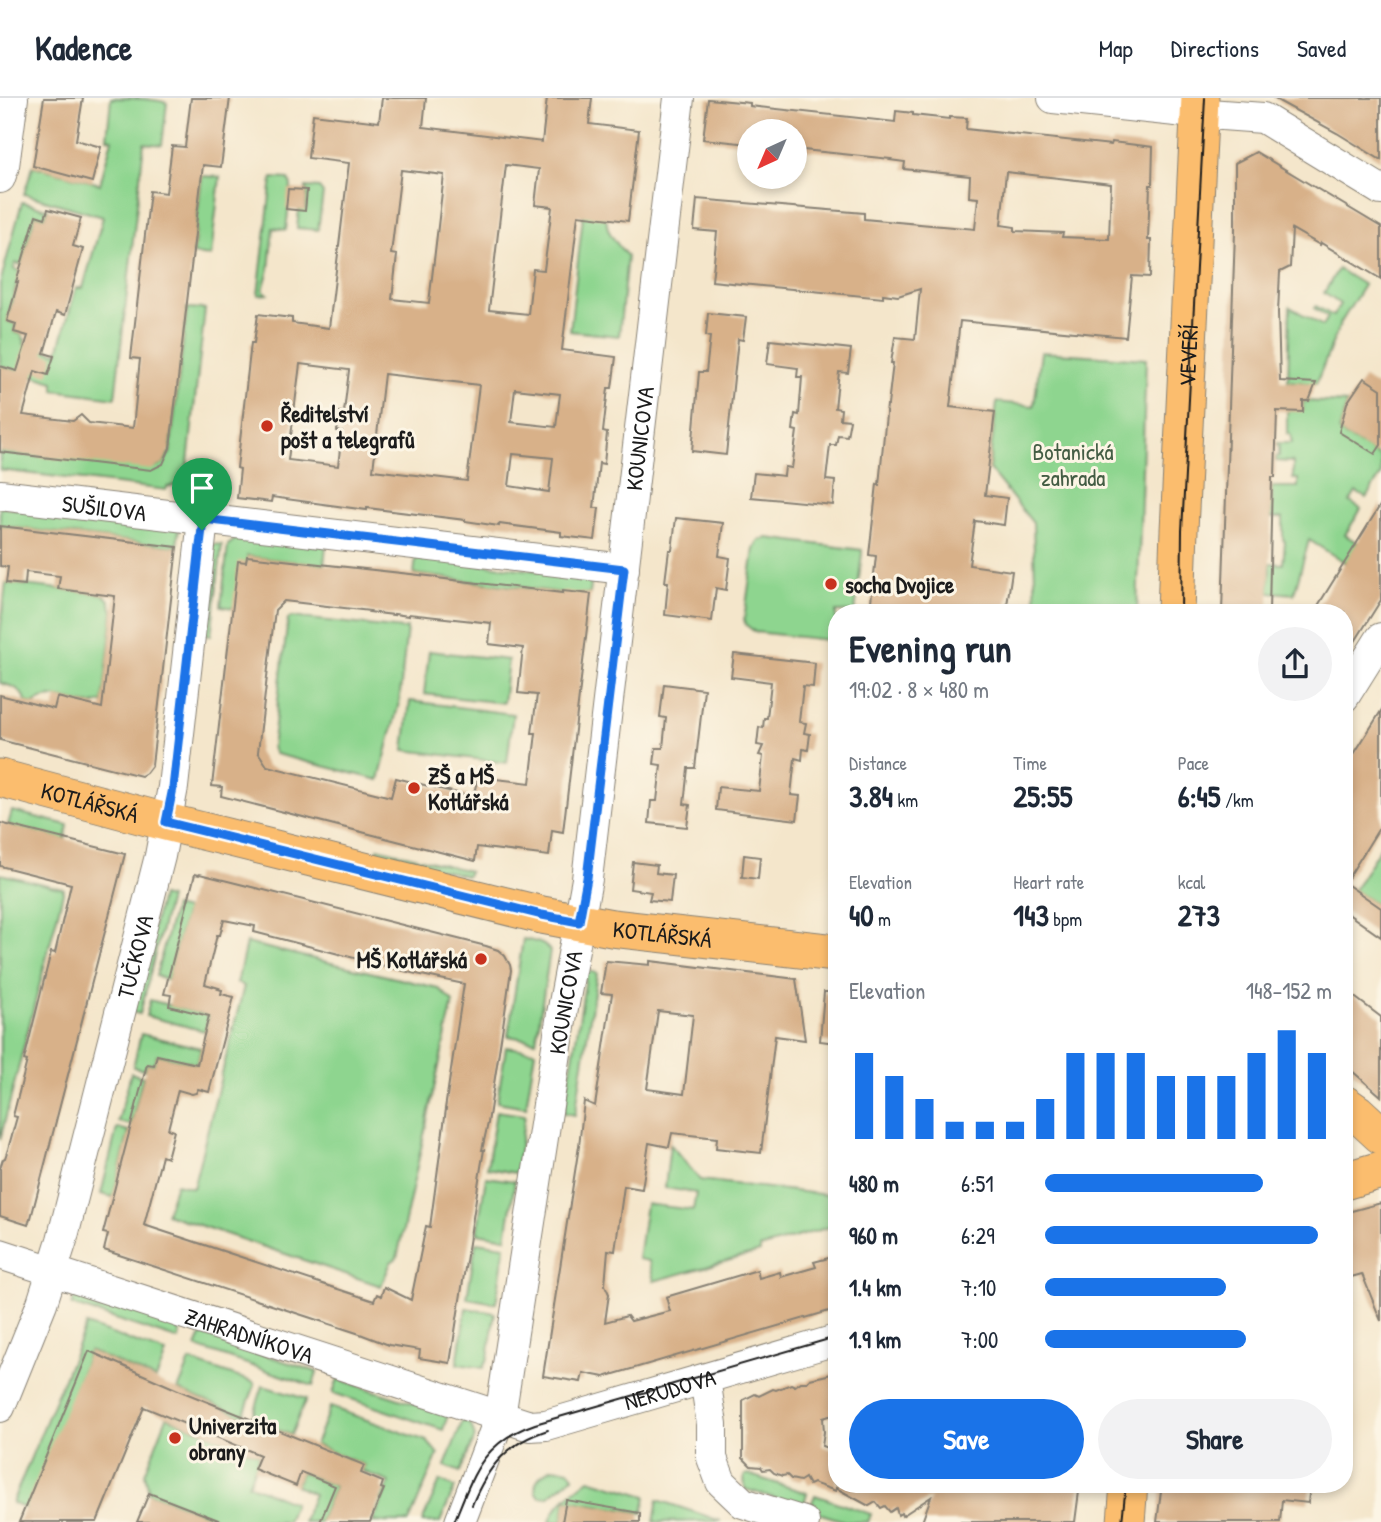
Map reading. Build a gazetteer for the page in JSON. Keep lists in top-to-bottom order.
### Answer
{
  "streets": {
    "main road": ["VEVEŘÍ", "KOTLÁŘSKÁ"],
    "street": [
      "KOUNICOVA",
      "SUŠILOVA",
      "TUČKOVA",
      "ZAHRADNÍKOVA",
      "NERUDOVA"
    ]
  },
  "crossings": [
    ["KOUNICOVA", "SUŠILOVA"],
    ["KOUNICOVA", "KOTLÁŘSKÁ"],
    ["KOUNICOVA", "ZAHRADNÍKOVA"],
    ["KOUNICOVA", "NERUDOVA"],
    ["SUŠILOVA", "TUČKOVA"],
    ["KOTLÁŘSKÁ", "TUČKOVA"],
    ["TUČKOVA", "ZAHRADNÍKOVA"],
    ["ZAHRADNÍKOVA", "NERUDOVA"]
  ],
  "parks": ["Botanická zahrada"],
  "places": [
    "Ředitelství pošt a telegrafů",
    "socha Dvojice",
    "ZŠ a MŠ Kotlářská",
    "MŠ Kotlářská",
    "Univerzita obrany"
  ],
  "north": "bottom left",
  "page": {
    "header": "Kadence",
    "nav": ["Map", "Directions", "Saved"],
    "heading": ["Evening run", "19:02 · 8 × 480 m"],
    "stats": [
      ["Distance", "3.84 km"],
      ["Time", "25:55"],
      ["Pace", "6:45 /km"],
      ["Elevation", "40 m"],
      ["Heart rate", "143 bpm"],
      ["kcal", "273"]
    ],
    "chart": ["Elevation", "148–152 m"],
    "list": [
      {
        "name": "480 m",
        "note": "6:51"
      },
      {
        "name": "960 m",
        "note": "6:29"
      },
      {
        "name": "1.4 km",
        "note": "7:10"
      },
      {
        "name": "1.9 km",
        "note": "7:00"
      }
    ],
    "buttons": ["Save", "Share"]
  }
}
